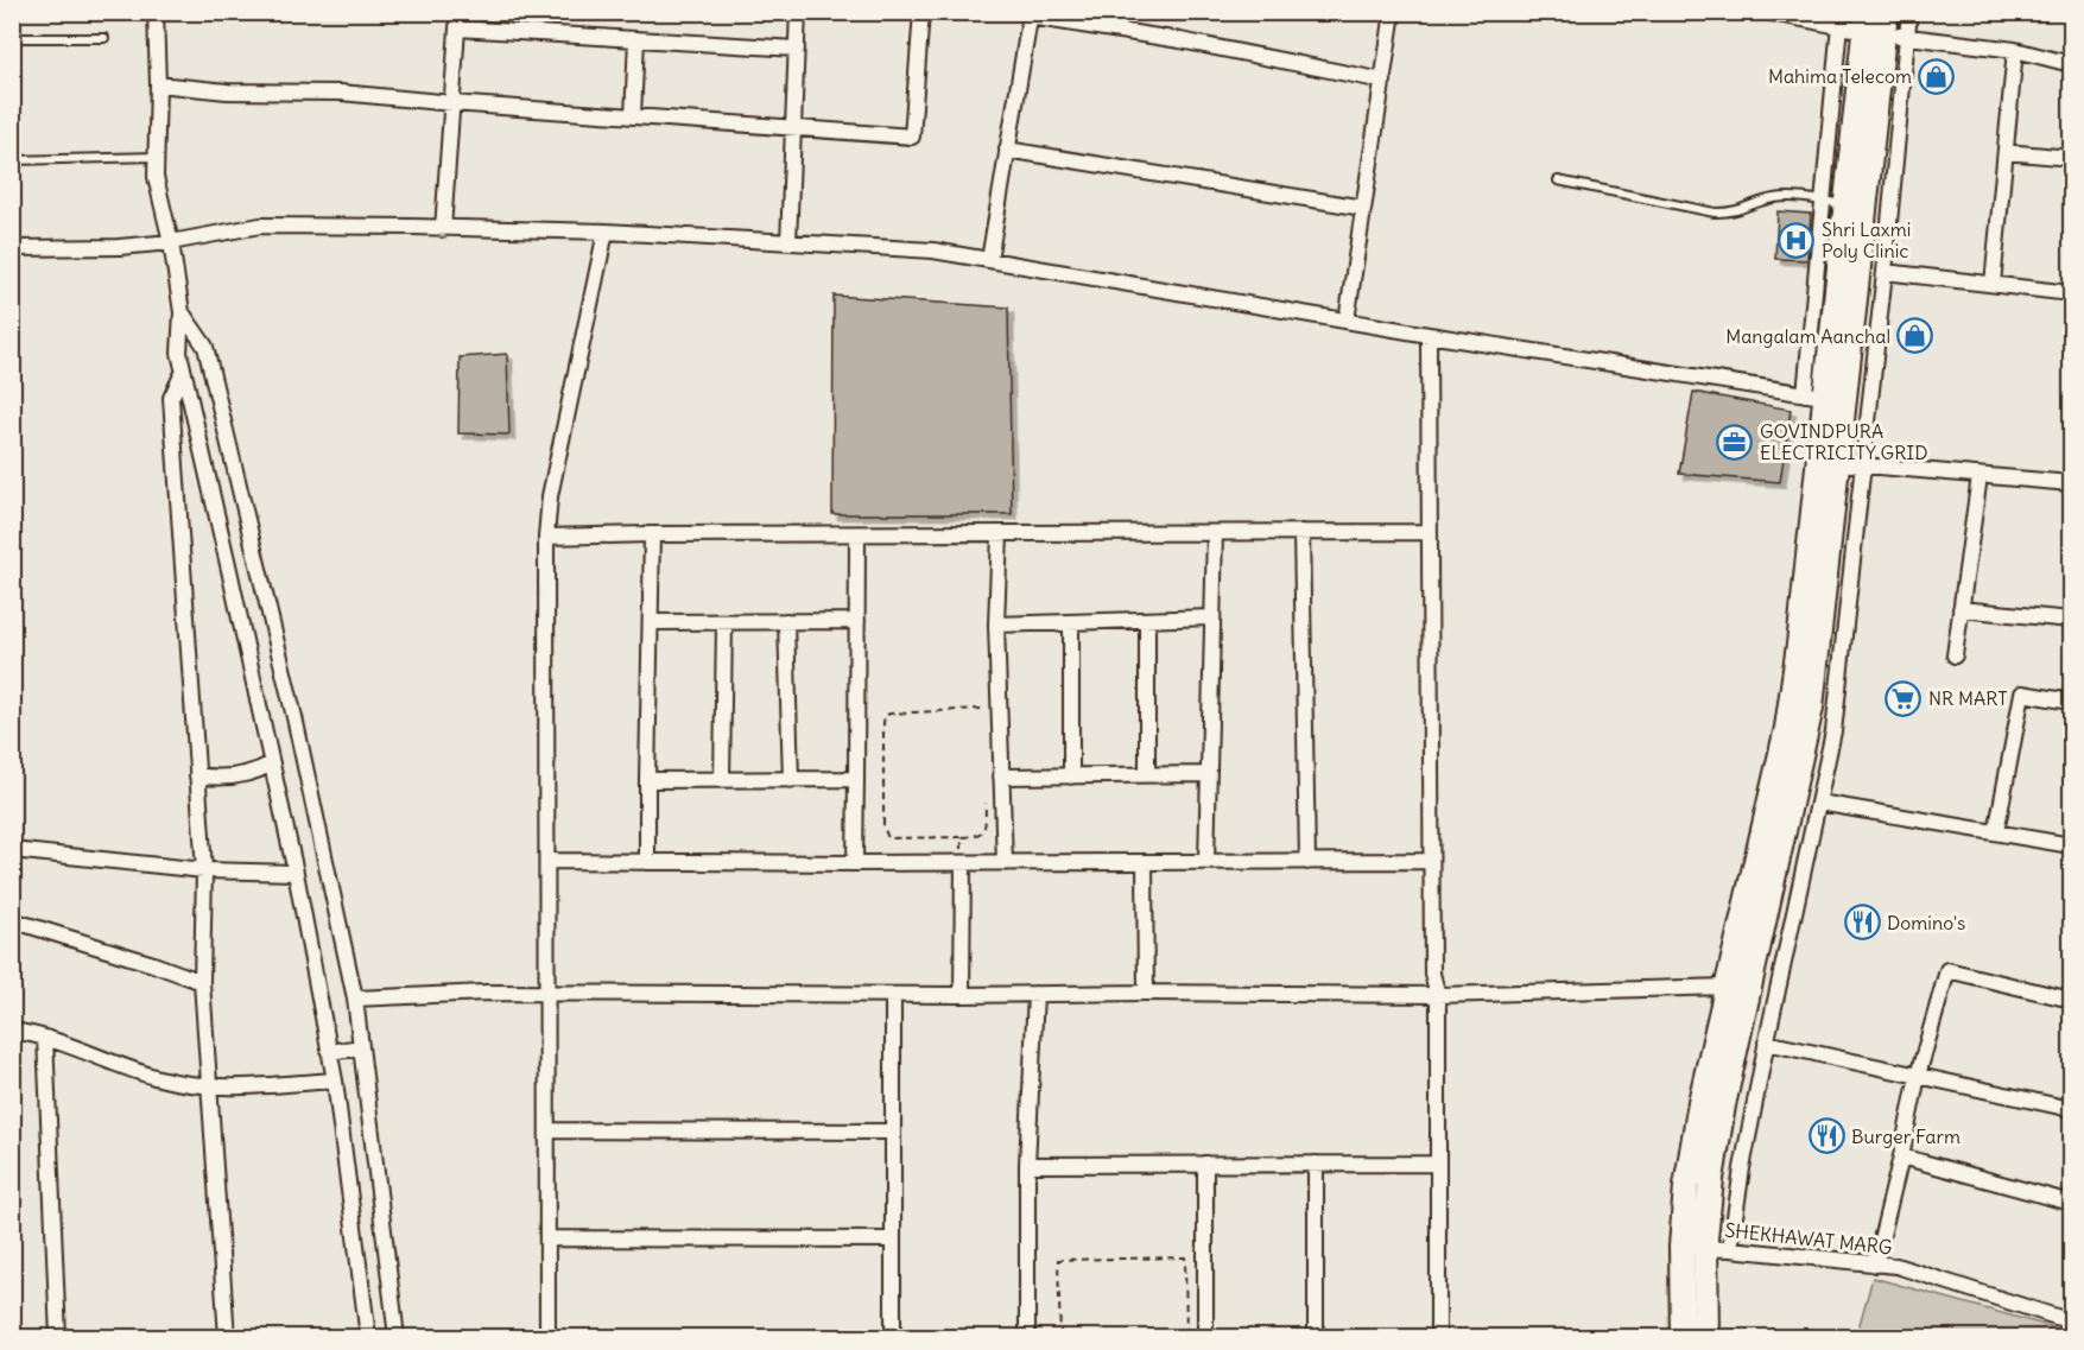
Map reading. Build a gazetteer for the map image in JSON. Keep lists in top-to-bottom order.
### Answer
{
  "streets": {
    "street": ["SHEKHAWAT MARG"]
  },
  "places": {
    "shop": ["Mahima Telecom", "Mangalam Aanchal"],
    "hospital": ["Shri Laxmi Poly Clinic"],
    "office": ["GOVINDPURA ELECTRICITY GRID"],
    "supermarket": ["NR MART"],
    "restaurant": ["Domino's", "Burger Farm"]
  }
}
